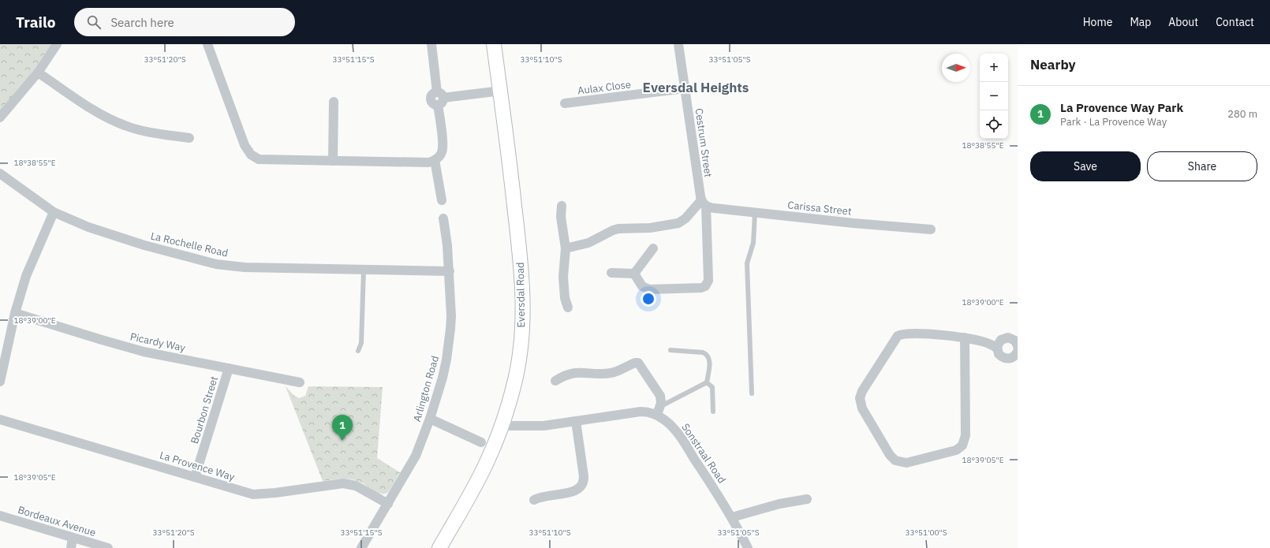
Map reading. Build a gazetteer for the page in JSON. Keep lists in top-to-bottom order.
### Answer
{
  "streets": {
    "street": [
      "Aulax Close",
      "Cestrum Street",
      "Carissa Street",
      "La Rochelle Road",
      "Eversdal Road",
      "Picardy Way",
      "Arlington Road",
      "Bourbon Street",
      "Sonstraal Road",
      "La Provence Way",
      "Bordeaux Avenue"
    ]
  },
  "crossings": [
    ["Aulax Close", "Cestrum Street"],
    ["Cestrum Street", "Carissa Street"],
    ["La Rochelle Road", "Arlington Road"],
    ["Eversdal Road", "Sonstraal Road"],
    ["Picardy Way", "Bourbon Street"],
    ["Arlington Road", "La Provence Way"],
    ["Bourbon Street", "La Provence Way"]
  ],
  "districts": ["Eversdal Heights"],
  "north": "right",
  "page": {
    "header": "Trailo",
    "search": "Search here",
    "nav": [
      "Home",
      "Map",
      "About",
      "Contact"
    ],
    "heading": "Nearby",
    "map_buttons": ["+", "−"],
    "list": [
      {
        "mark": "1",
        "name": "La Provence Way Park",
        "note": "Park · La Provence Way",
        "value": "280 m"
      }
    ],
    "buttons": ["Save", "Share"],
    "pins": "1"
  },
  "coordinates": [
    "33°51'20\"S",
    "33°51'15\"S",
    "33°51'10\"S",
    "33°51'05\"S",
    "18°38'55\"E",
    "18°39'00\"E",
    "18°39'05\"E",
    "33°51'00\"S"
  ]
}
